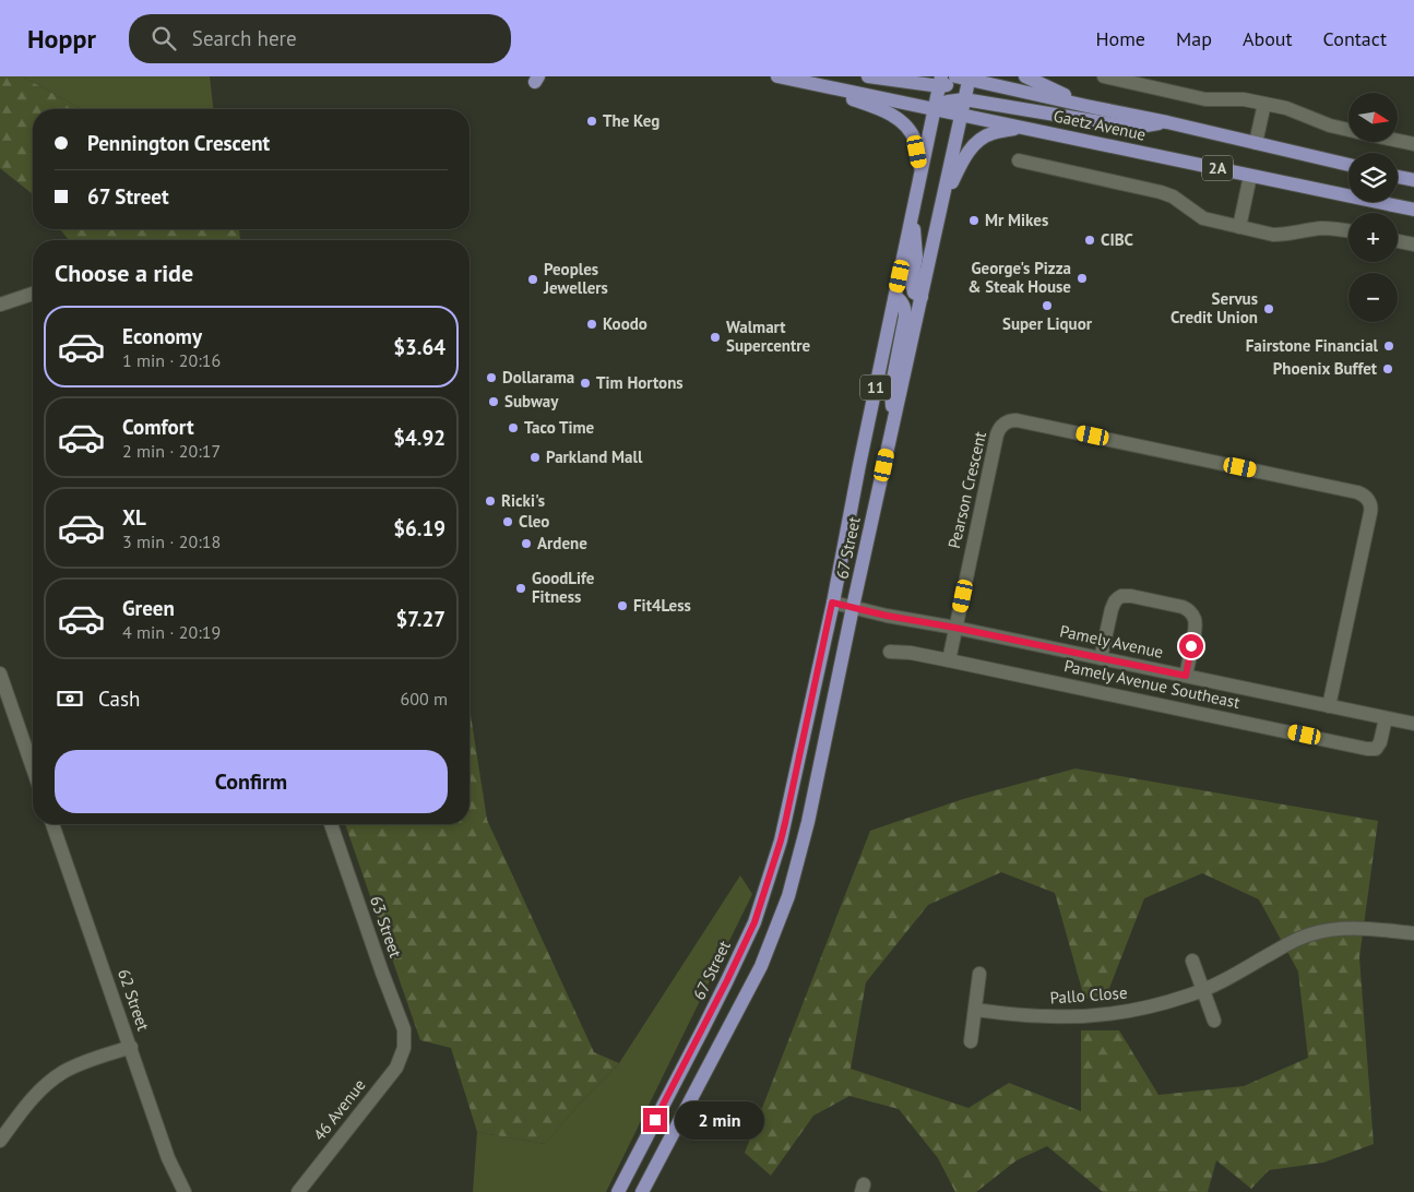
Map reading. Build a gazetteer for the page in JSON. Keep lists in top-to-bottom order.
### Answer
{
  "streets": {
    "main road": [
      "Gaetz Avenue",
      "2A",
      "11",
      "67 Street"
    ],
    "street": [
      "Pearson Crescent",
      "Pamely Avenue",
      "Pamely Avenue Southeast",
      "63 Street",
      "Pallo Close",
      "62 Street",
      "46 Avenue"
    ]
  },
  "crossings": [
    ["Gaetz Avenue", "67 Street"],
    ["Pearson Crescent", "Pamely Avenue"],
    ["Pearson Crescent", "Pamely Avenue Southeast"],
    ["67 Street", "Pamely Avenue"],
    ["Pamely Avenue", "Pamely Avenue Southeast"],
    ["63 Street", "46 Avenue"]
  ],
  "places": [
    "The Keg",
    "Mr Mikes",
    "CIBC",
    "George's Pizza & Steak House",
    "Peoples Jewellers",
    "Super Liquor",
    "Servus Credit Union",
    "Koodo",
    "Walmart Supercentre",
    "Fairstone Financial",
    "Phoenix Buffet",
    "Dollarama",
    "Tim Hortons",
    "Subway",
    "Taco Time",
    "Parkland Mall",
    "Ricki's",
    "Cleo",
    "Ardene",
    "GoodLife Fitness",
    "Fit4Less"
  ],
  "north": "right",
  "page": {
    "header": "Hoppr",
    "search": "Search here",
    "nav": [
      "Home",
      "Map",
      "About",
      "Contact"
    ],
    "map_buttons": ["+", "−"],
    "banner": ["Pennington Crescent", "67 Street"],
    "heading": "Choose a ride",
    "list": [
      {
        "name": "Economy",
        "note": "1 min · 20:16",
        "value": "$3.64"
      },
      {
        "name": "Comfort",
        "note": "2 min · 20:17",
        "value": "$4.92"
      },
      {
        "name": "XL",
        "note": "3 min · 20:18",
        "value": "$6.19"
      },
      {
        "name": "Green",
        "note": "4 min · 20:19",
        "value": "$7.27"
      }
    ],
    "pay": ["Cash", "600 m"],
    "buttons": "Confirm",
    "bubble": "2 min"
  }
}
